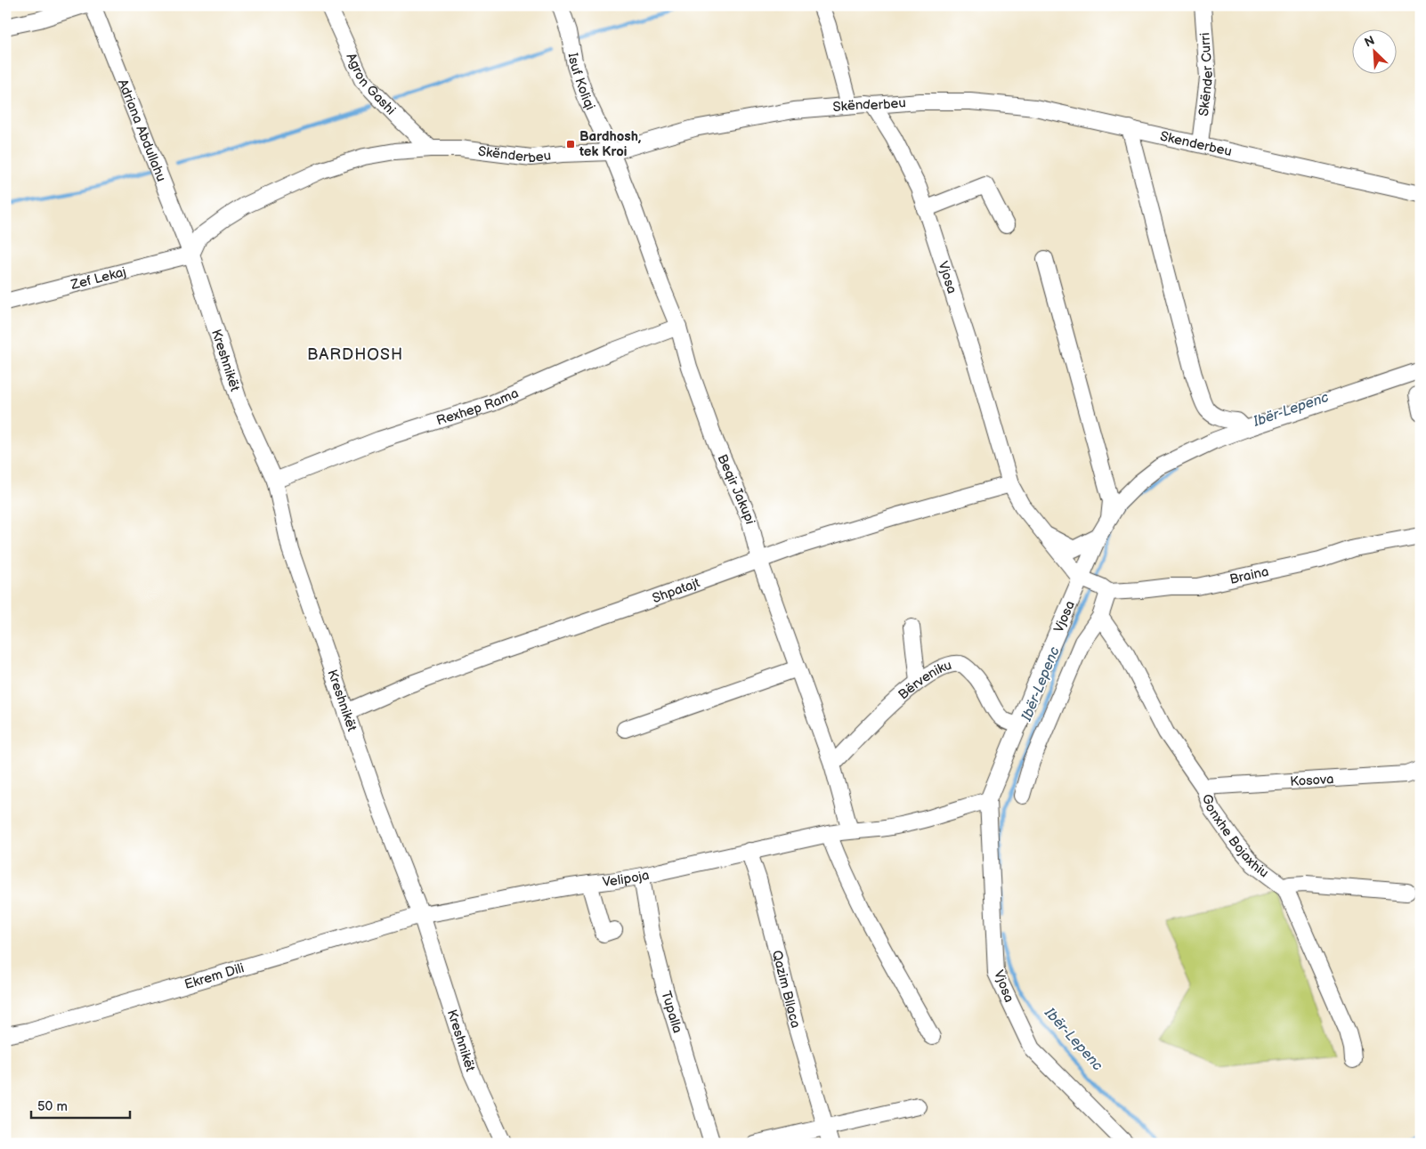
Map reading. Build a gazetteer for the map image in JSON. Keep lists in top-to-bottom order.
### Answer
{
  "streets": {
    "street": [
      "Skënder Curri",
      "Isuf Koliqi",
      "Agron Gashi",
      "Skënderbeu",
      "Adriana Abdullahu",
      "Skenderbeu",
      "Vjosa",
      "Zef Lekaj",
      "Kreshnikët",
      "Rexhep Rama",
      "Beqir Jakupi",
      "Braina",
      "Shpatajt",
      "Bërveniku",
      "Kosova",
      "Gonxhe Bojaxhiu",
      "Velipoja",
      "Ekrem Dili",
      "Qazim Bllaca",
      "Tupalla"
    ]
  },
  "crossings": [
    ["Skënder Curri", "Skenderbeu"],
    ["Isuf Koliqi", "Skënderbeu"],
    ["Isuf Koliqi", "Beqir Jakupi"],
    ["Agron Gashi", "Skënderbeu"],
    ["Skënderbeu", "Adriana Abdullahu"],
    ["Skënderbeu", "Skenderbeu"],
    ["Skënderbeu", "Vjosa"],
    ["Skënderbeu", "Zef Lekaj"],
    ["Skënderbeu", "Kreshnikët"],
    ["Skënderbeu", "Beqir Jakupi"],
    ["Adriana Abdullahu", "Zef Lekaj"],
    ["Adriana Abdullahu", "Kreshnikët"],
    ["Vjosa", "Braina"],
    ["Vjosa", "Shpatajt"],
    ["Vjosa", "Bërveniku"],
    ["Vjosa", "Velipoja"],
    ["Zef Lekaj", "Kreshnikët"],
    ["Kreshnikët", "Rexhep Rama"],
    ["Kreshnikët", "Shpatajt"],
    ["Kreshnikët", "Velipoja"],
    ["Kreshnikët", "Ekrem Dili"],
    ["Rexhep Rama", "Beqir Jakupi"],
    ["Beqir Jakupi", "Shpatajt"],
    ["Beqir Jakupi", "Bërveniku"],
    ["Beqir Jakupi", "Velipoja"],
    ["Kosova", "Gonxhe Bojaxhiu"],
    ["Velipoja", "Ekrem Dili"],
    ["Velipoja", "Qazim Bllaca"],
    ["Velipoja", "Tupalla"]
  ],
  "districts": ["BARDHOSH"],
  "water": ["Ibër-Lepenc"],
  "places": {
    "transit": ["Bardhosh, tek Kroi"]
  },
  "scale_bar": "50 m",
  "north": "top left"
}
